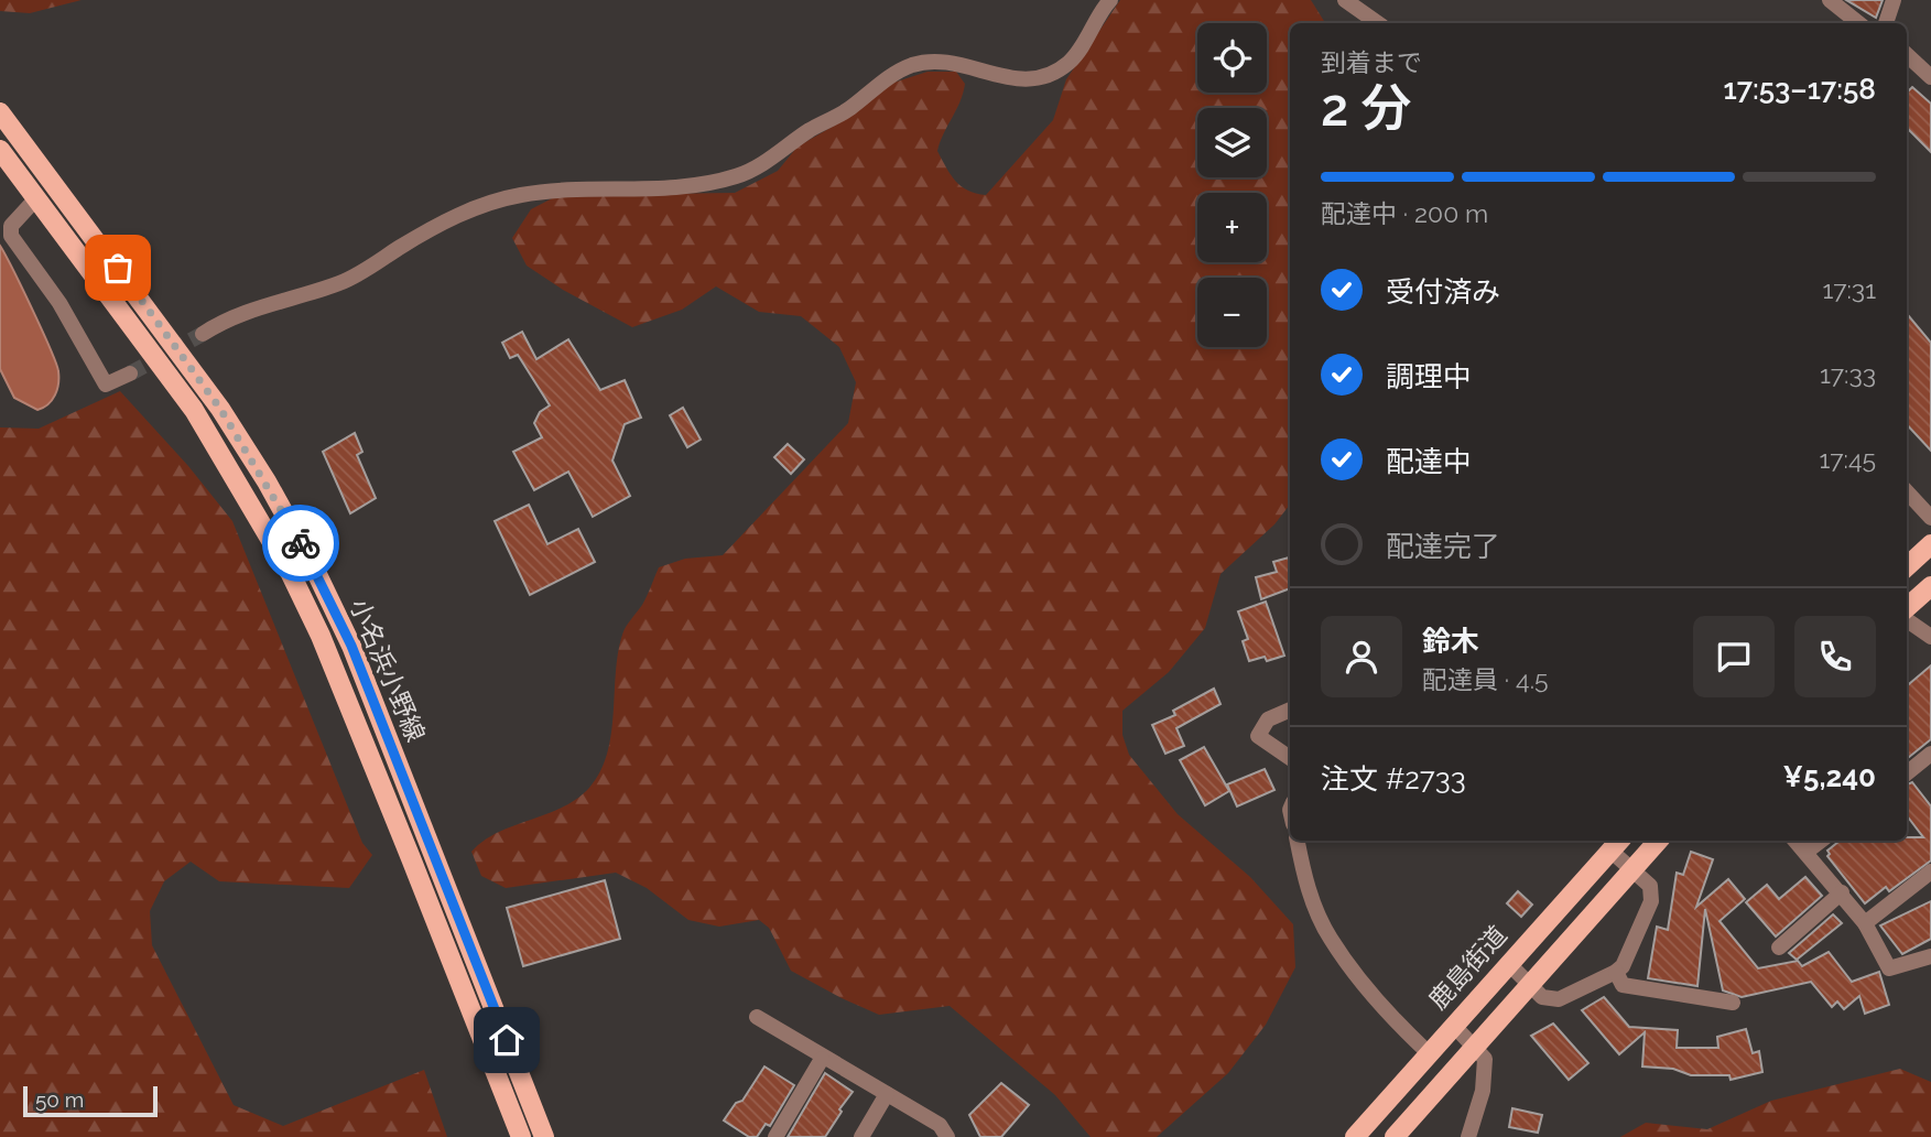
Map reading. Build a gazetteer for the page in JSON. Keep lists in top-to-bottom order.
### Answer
{
  "streets": {
    "main road": ["小名浜小野線", "鹿島街道"]
  },
  "scale_bar": "50 m",
  "page": {
    "map_buttons": ["+", "−"],
    "heading": ["2 分", "到着まで", "17:53–17:58"],
    "panel": [
      "鈴木",
      "配達員 · 4.5",
      "注文 #2733",
      "¥5,240"
    ],
    "bar": "配達中 · 200 m",
    "list": [
      ["受付済み", "17:31"],
      ["調理中", "17:33"],
      ["配達中", "17:45"],
      "配達完了"
    ],
    "scale": "50 m"
  }
}
